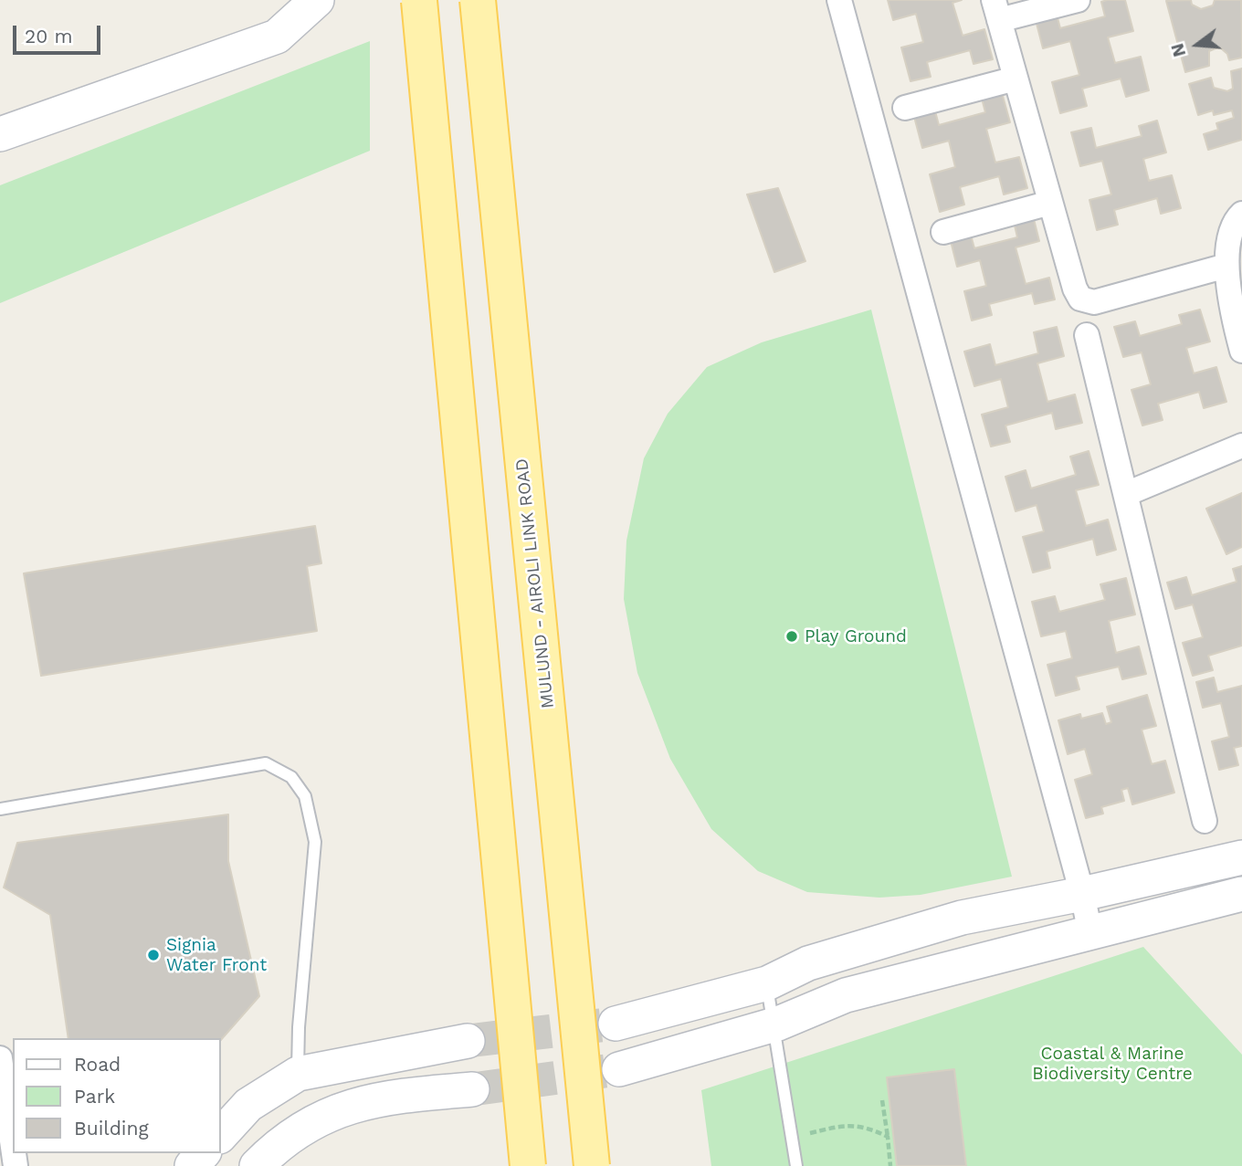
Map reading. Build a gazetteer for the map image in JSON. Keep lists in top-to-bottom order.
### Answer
{
  "streets": {
    "main road": ["MULUND - AIROLI LINK ROAD"]
  },
  "parks": ["Coastal & Marine Biodiversity Centre"],
  "places": ["Play Ground", "Signia Water Front"],
  "legend": ["Road", "Park", "Building"],
  "scale_bar": "20 m",
  "north": "left"
}
